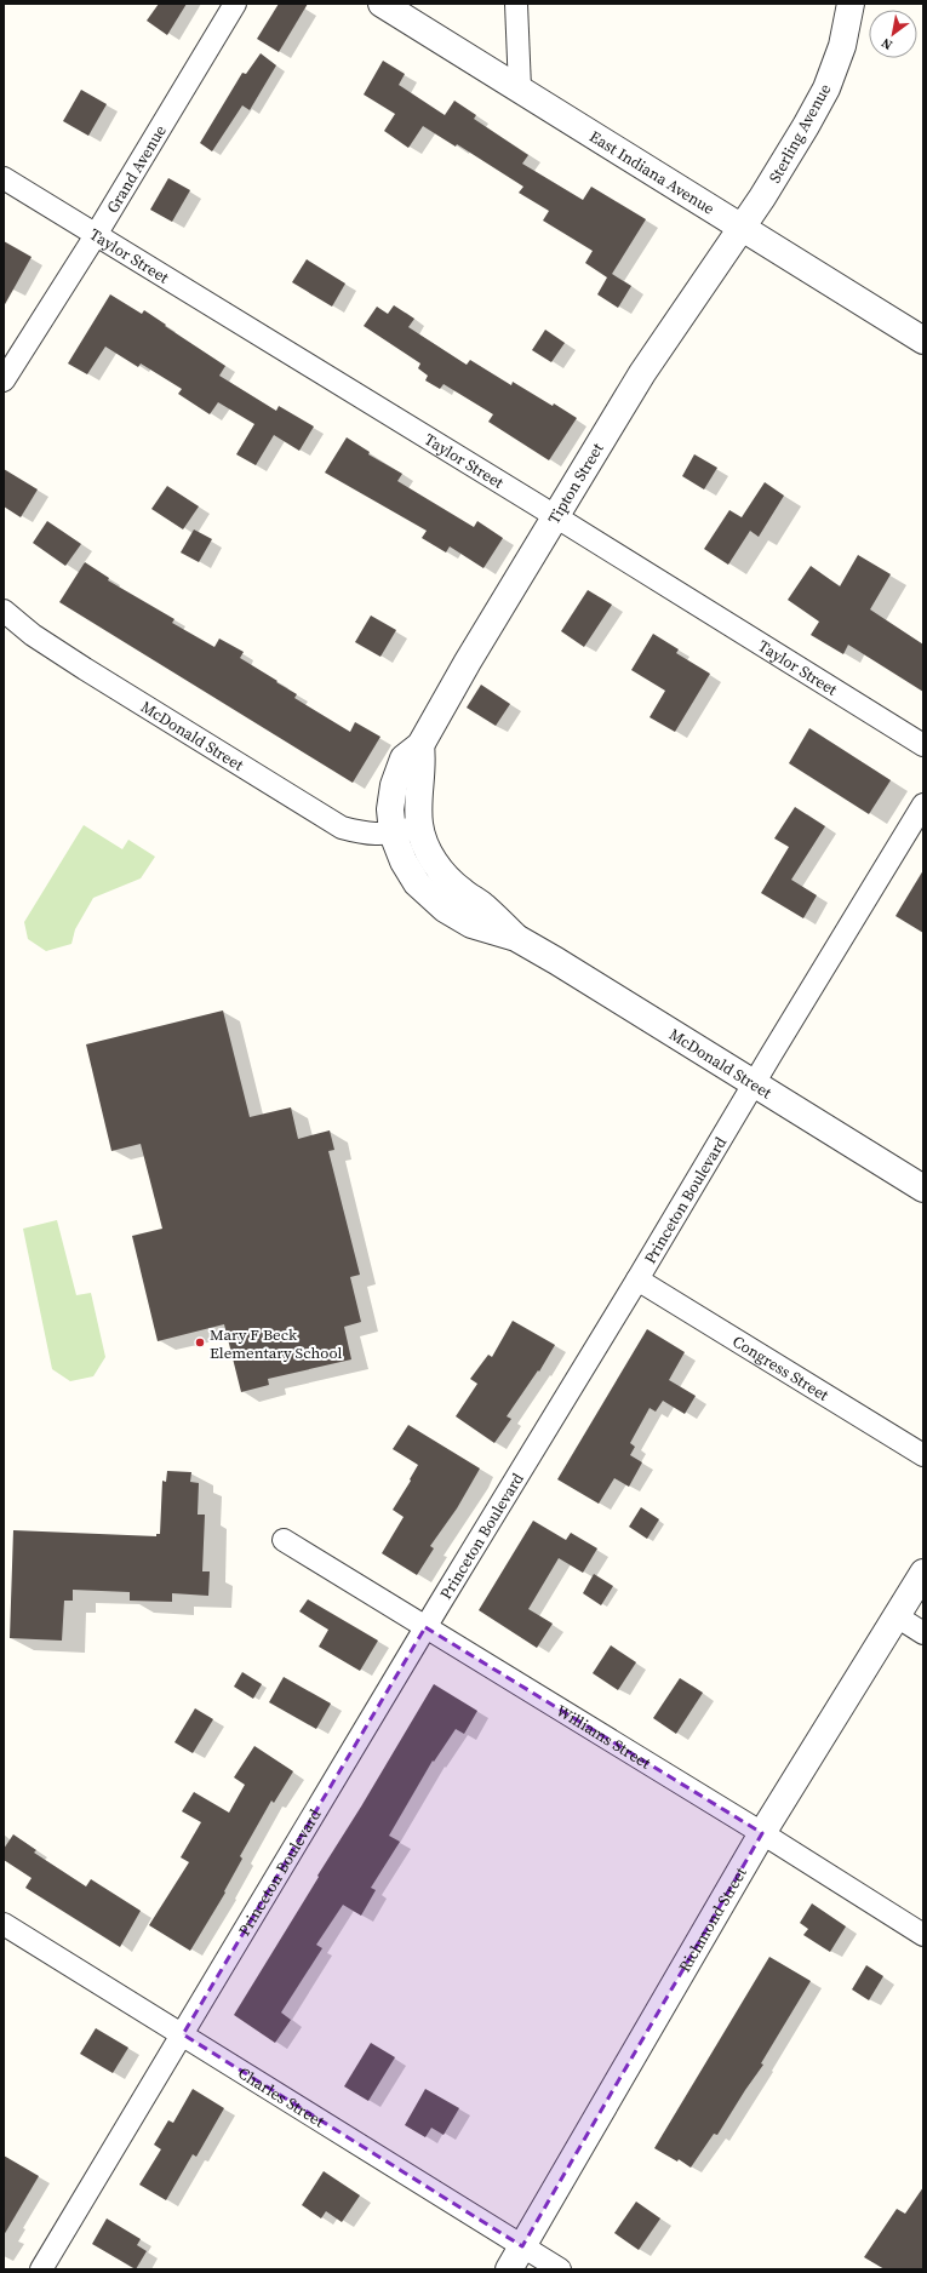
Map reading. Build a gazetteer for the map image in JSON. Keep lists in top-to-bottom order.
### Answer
{
  "streets": {
    "street": [
      "Sterling Avenue",
      "Grand Avenue",
      "East Indiana Avenue",
      "Taylor Street",
      "Tipton Street",
      "McDonald Street",
      "Princeton Boulevard",
      "Congress Street",
      "Williams Street",
      "Richmond Street",
      "Charles Street"
    ]
  },
  "crossings": [
    ["Sterling Avenue", "East Indiana Avenue"],
    ["Sterling Avenue", "Tipton Street"],
    ["Grand Avenue", "Taylor Street"],
    ["East Indiana Avenue", "Tipton Street"],
    ["Taylor Street", "Tipton Street"],
    ["Tipton Street", "McDonald Street"],
    ["McDonald Street", "Princeton Boulevard"],
    ["Princeton Boulevard", "Congress Street"],
    ["Princeton Boulevard", "Williams Street"],
    ["Princeton Boulevard", "Charles Street"],
    ["Williams Street", "Richmond Street"],
    ["Richmond Street", "Charles Street"]
  ],
  "places": ["Mary F Beck Elementary School"],
  "north": "bottom left"
}
